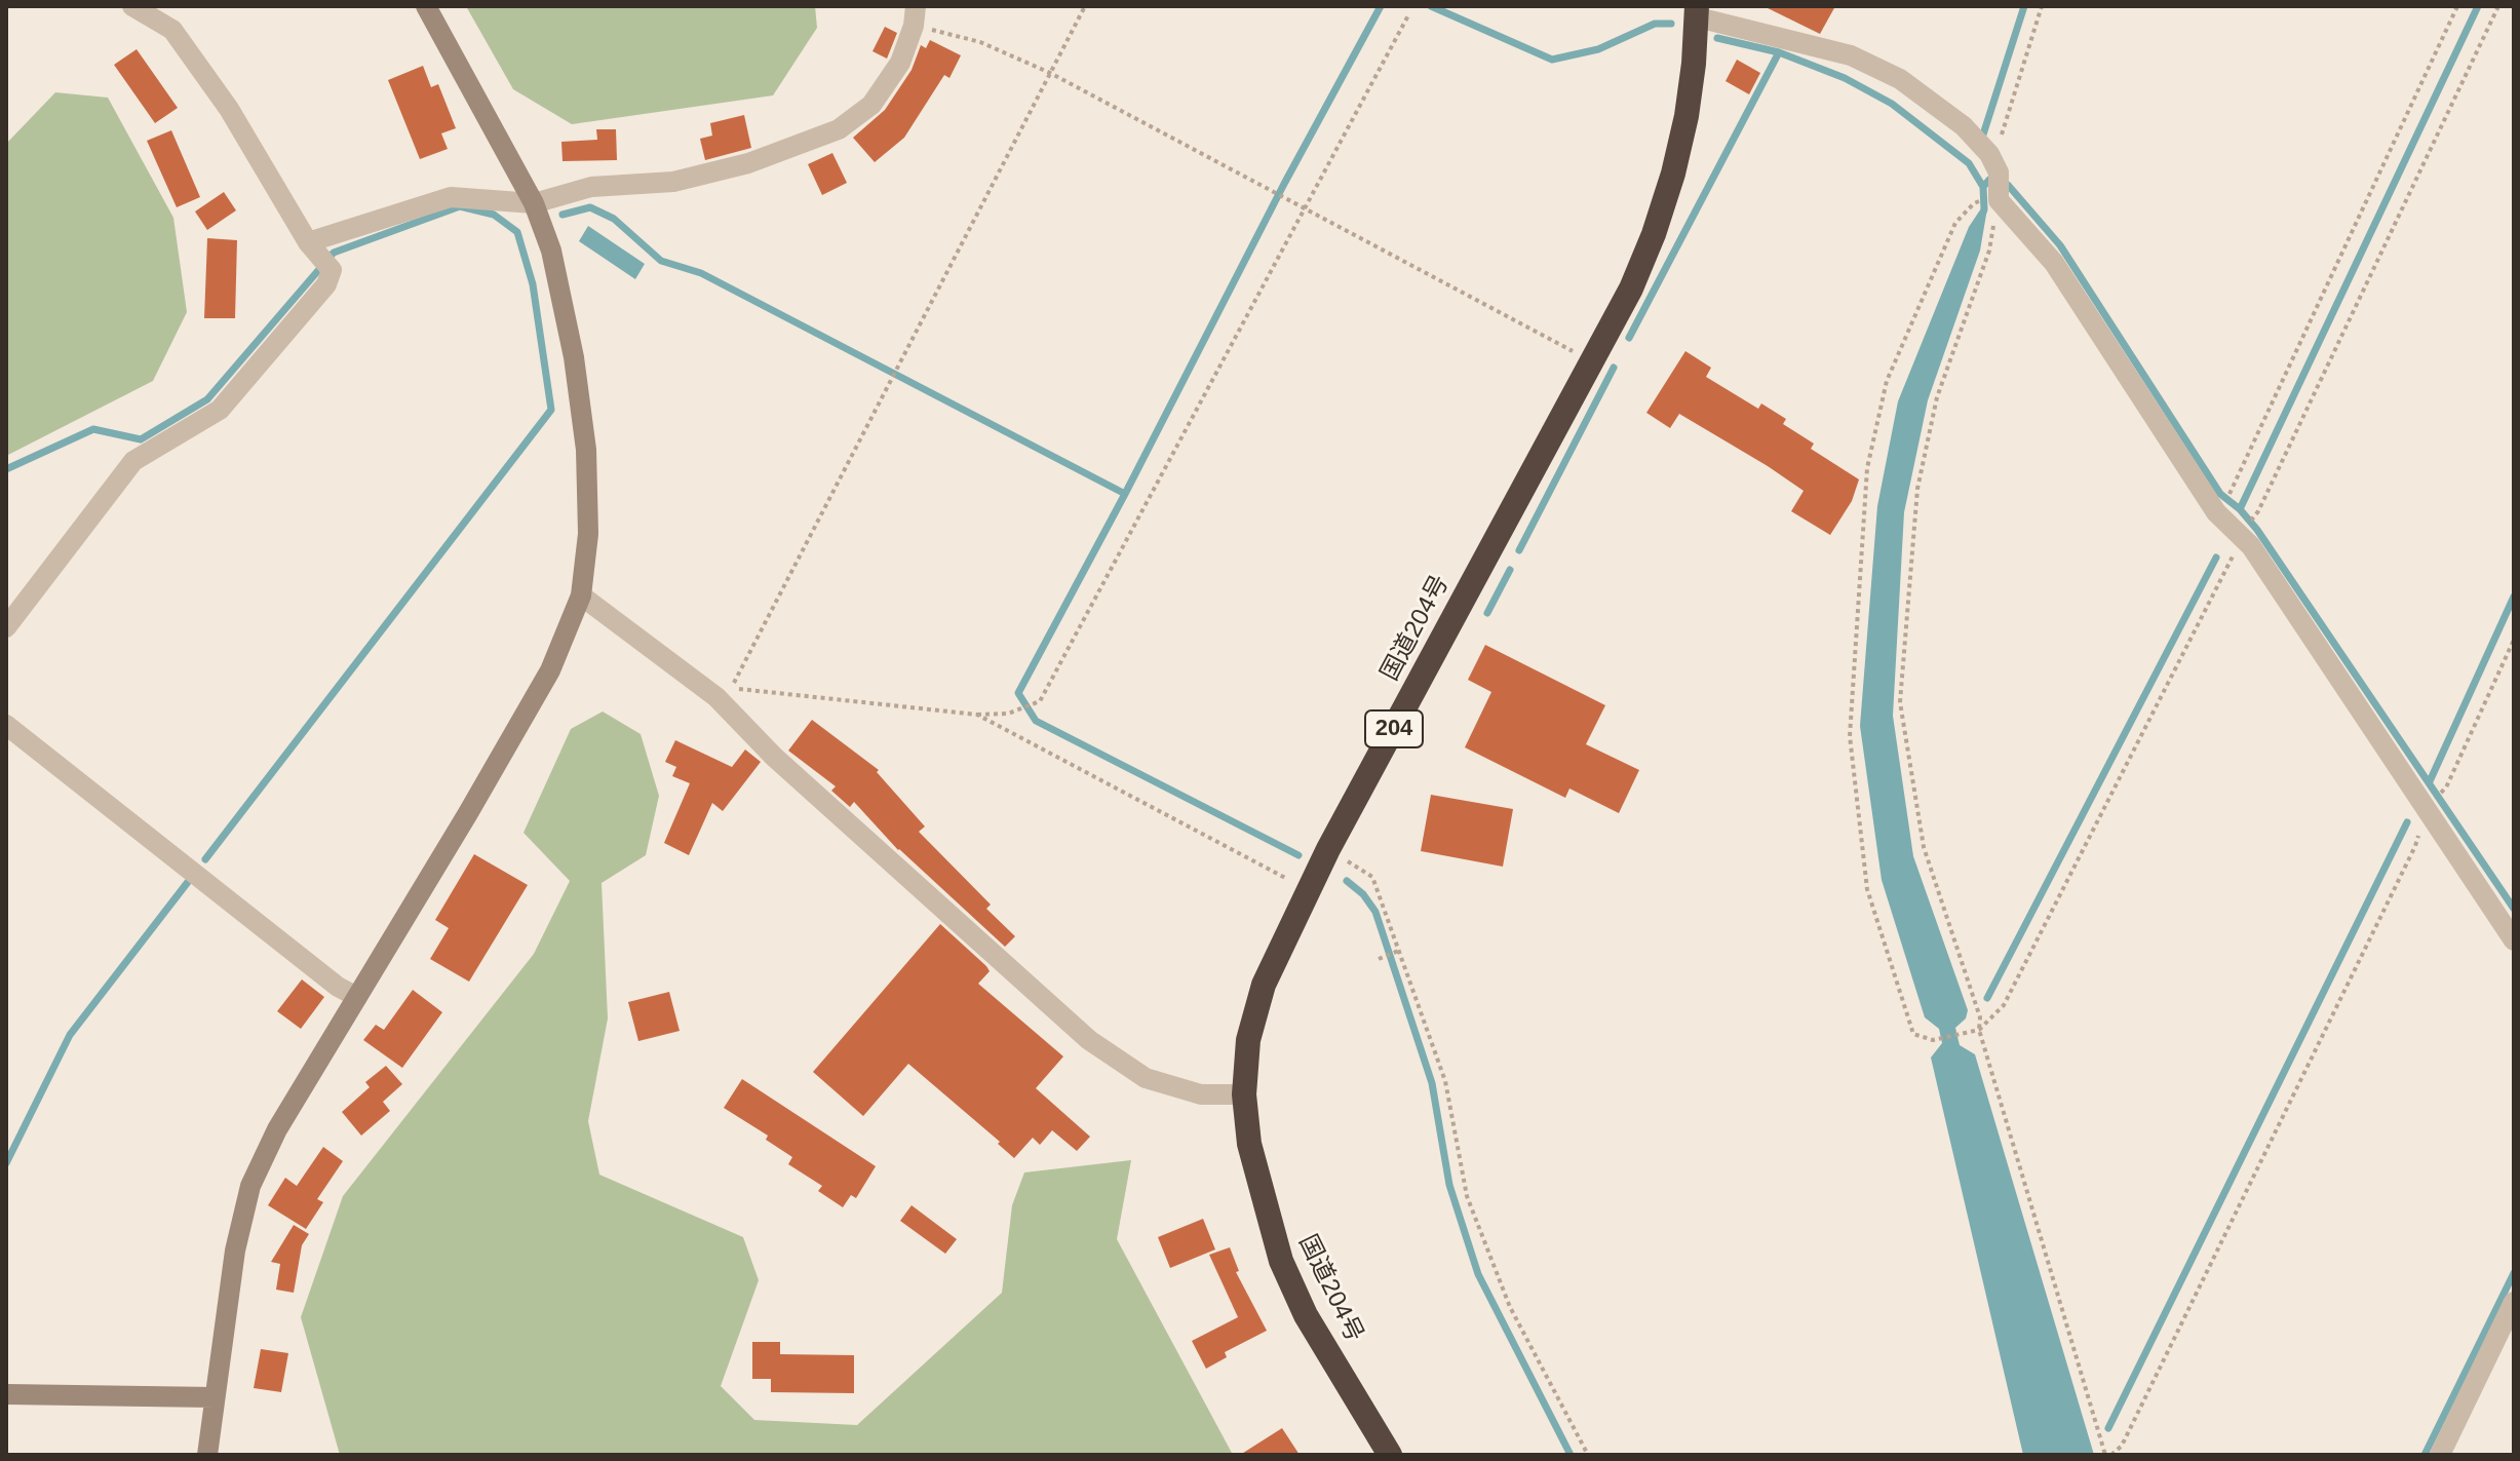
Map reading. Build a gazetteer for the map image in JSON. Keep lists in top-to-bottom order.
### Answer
{
  "streets": {
    "highway": ["国道204号", "204"]
  }
}
